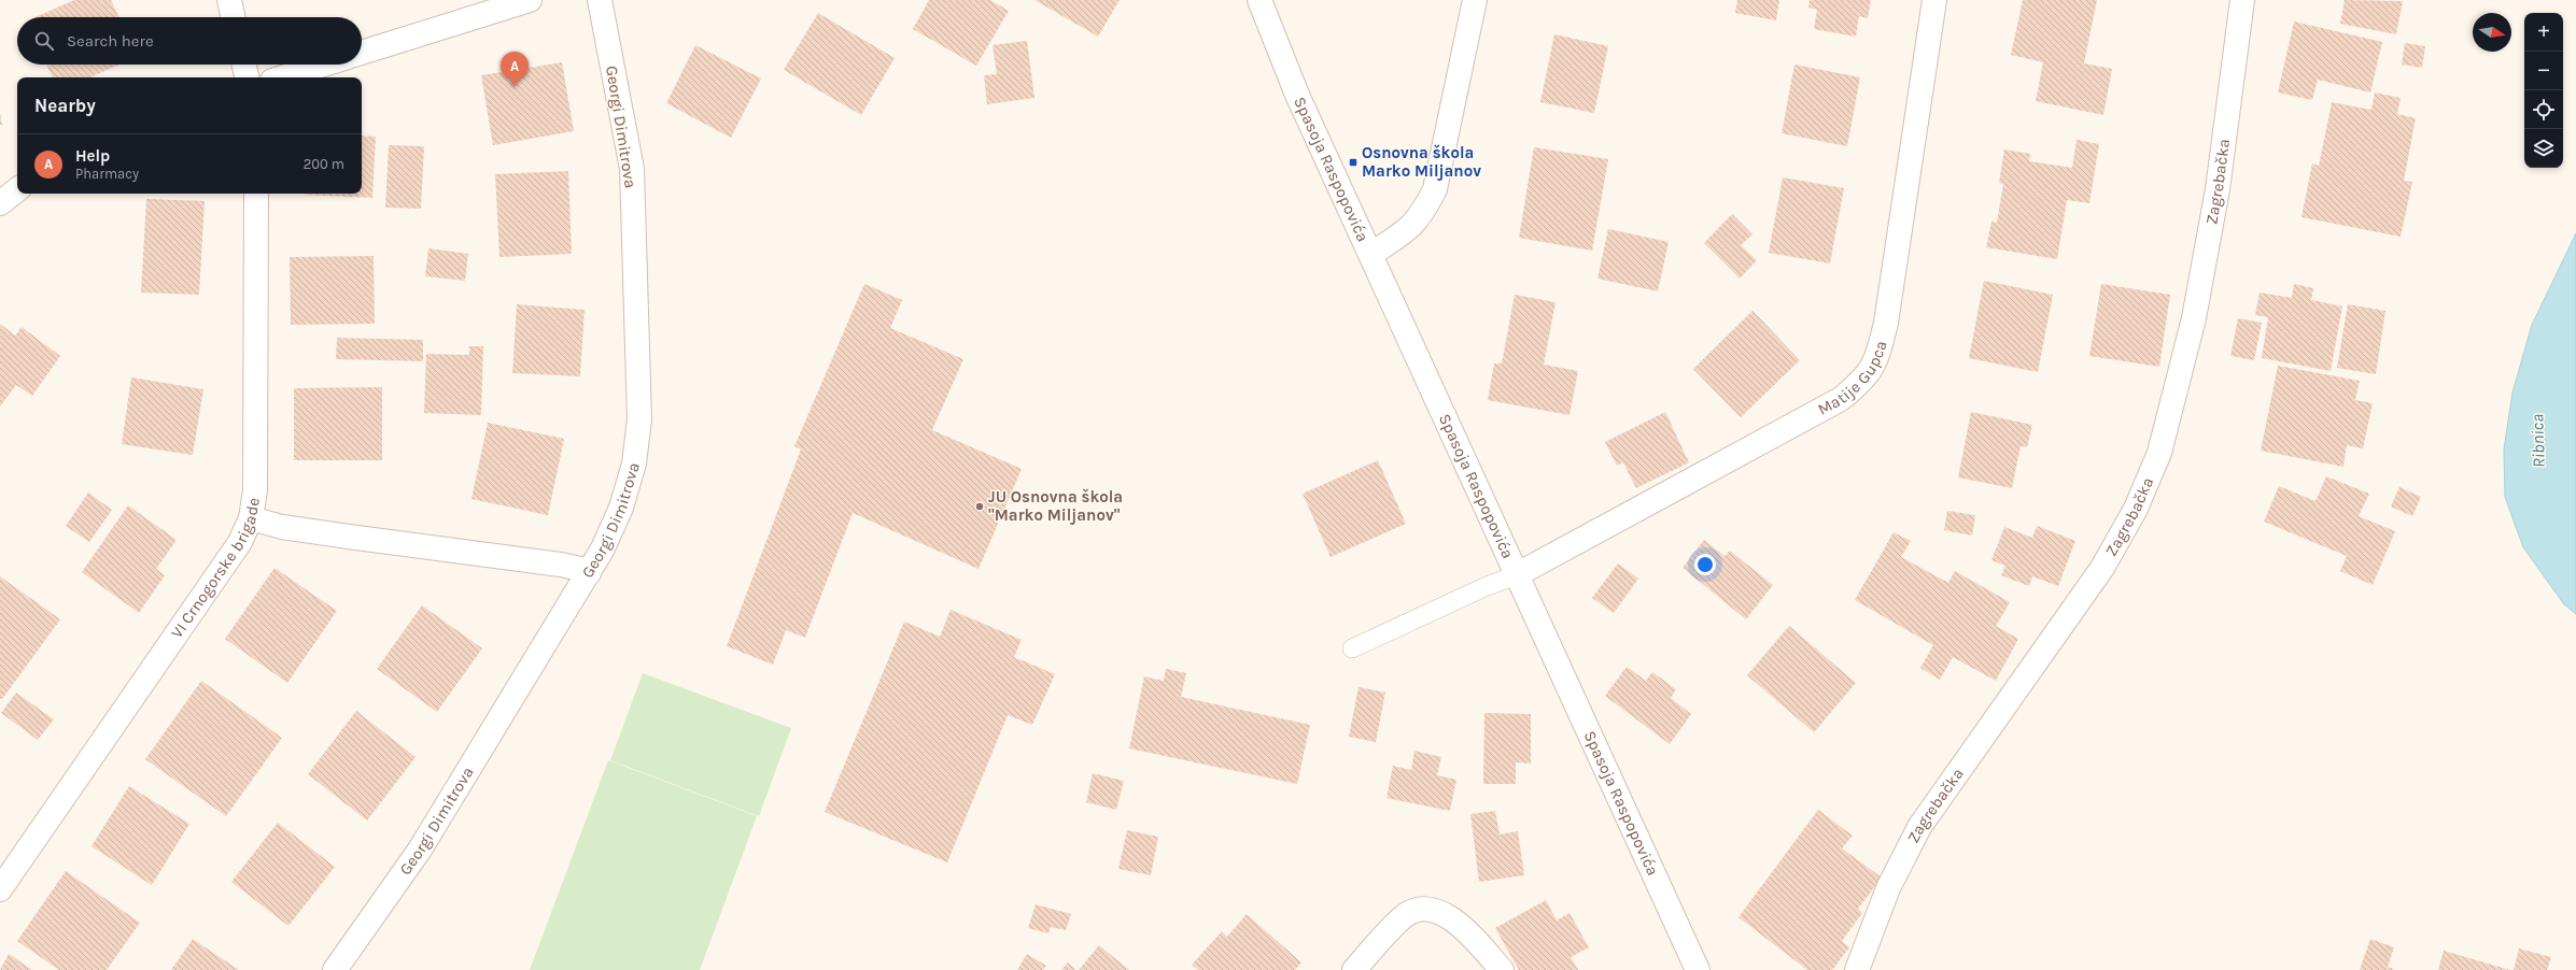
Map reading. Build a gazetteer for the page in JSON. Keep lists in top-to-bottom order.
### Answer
{
  "streets": {
    "street": [
      "Georgi Dimitrova",
      "Spasoja Raspopovića",
      "Zagrebačka",
      "Matije Gupca",
      "VI Crnogorske brigade"
    ]
  },
  "crossings": [
    ["Spasoja Raspopovića", "Matije Gupca"]
  ],
  "water": ["Ribnica"],
  "places": {
    "transit": ["Osnovna škola Marko Miljanov"],
    "other": ["JU Osnovna škola \"Marko Miljanov\""]
  },
  "north": "right",
  "page": {
    "map_buttons": ["+", "−"],
    "search": "Search here",
    "pins": "A",
    "heading": "Nearby",
    "list": [
      {
        "mark": "A",
        "name": "Help",
        "note": "Pharmacy",
        "value": "200 m"
      }
    ]
  }
}
